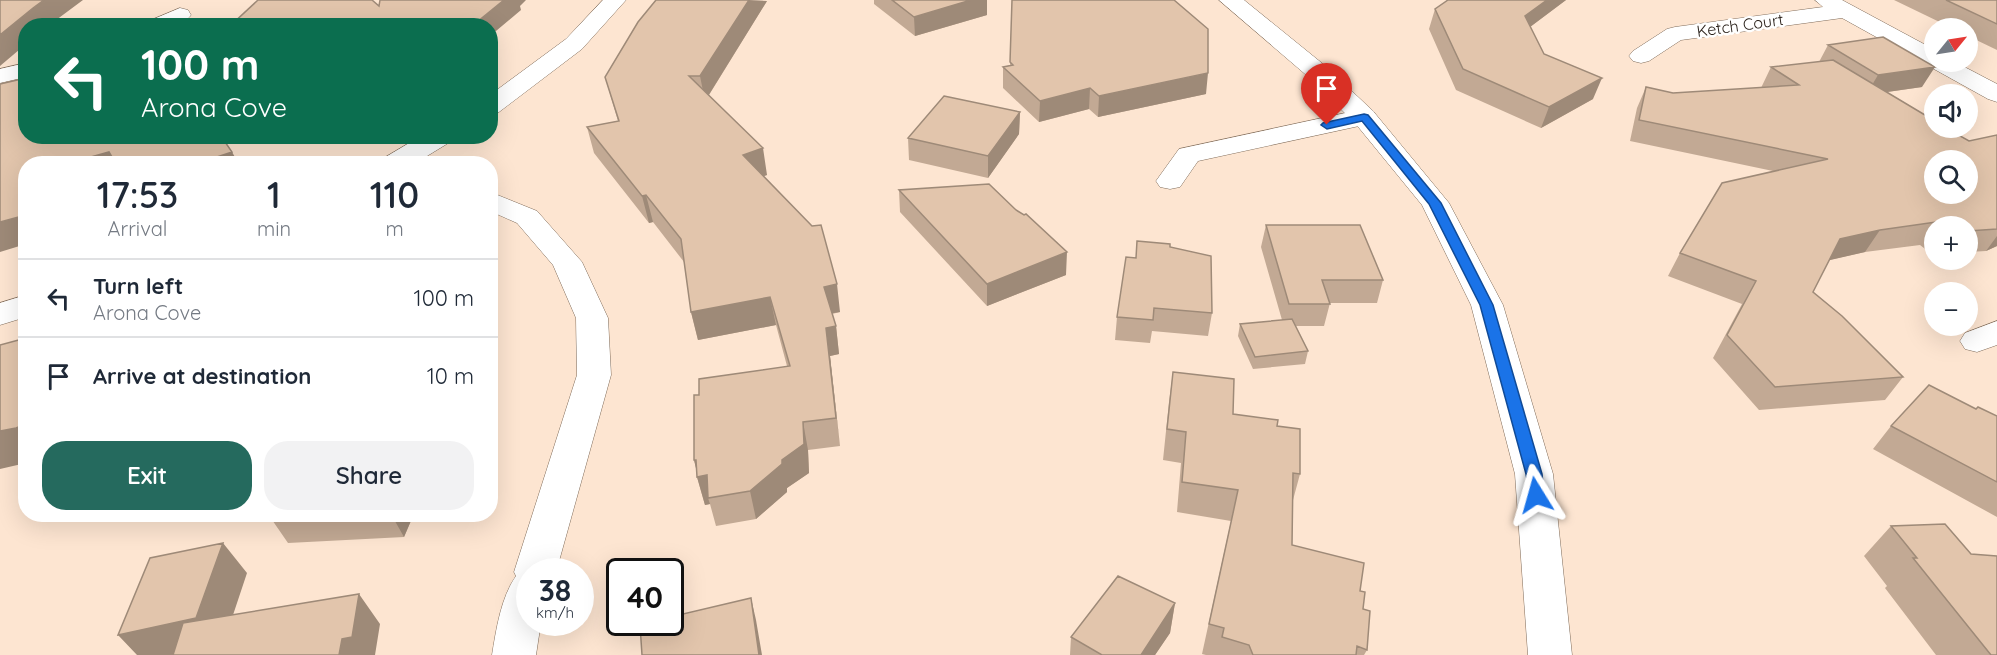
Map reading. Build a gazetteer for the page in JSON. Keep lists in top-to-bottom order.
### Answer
{
  "streets": {
    "street": ["Ketch Court"]
  },
  "north": "top right",
  "page": {
    "map_buttons": ["+", "−"],
    "turn": ["100 m", "Arona Cove"],
    "eta": [
      "17:53",
      "Arrival",
      "1",
      "min",
      "110",
      "m"
    ],
    "list": [
      {
        "name": "Turn left",
        "note": "Arona Cove",
        "value": "100 m"
      },
      {
        "name": "Arrive at destination",
        "value": "10 m"
      }
    ],
    "buttons": ["Exit", "Share"],
    "speed": "38 km/h",
    "limit": "40"
  }
}
